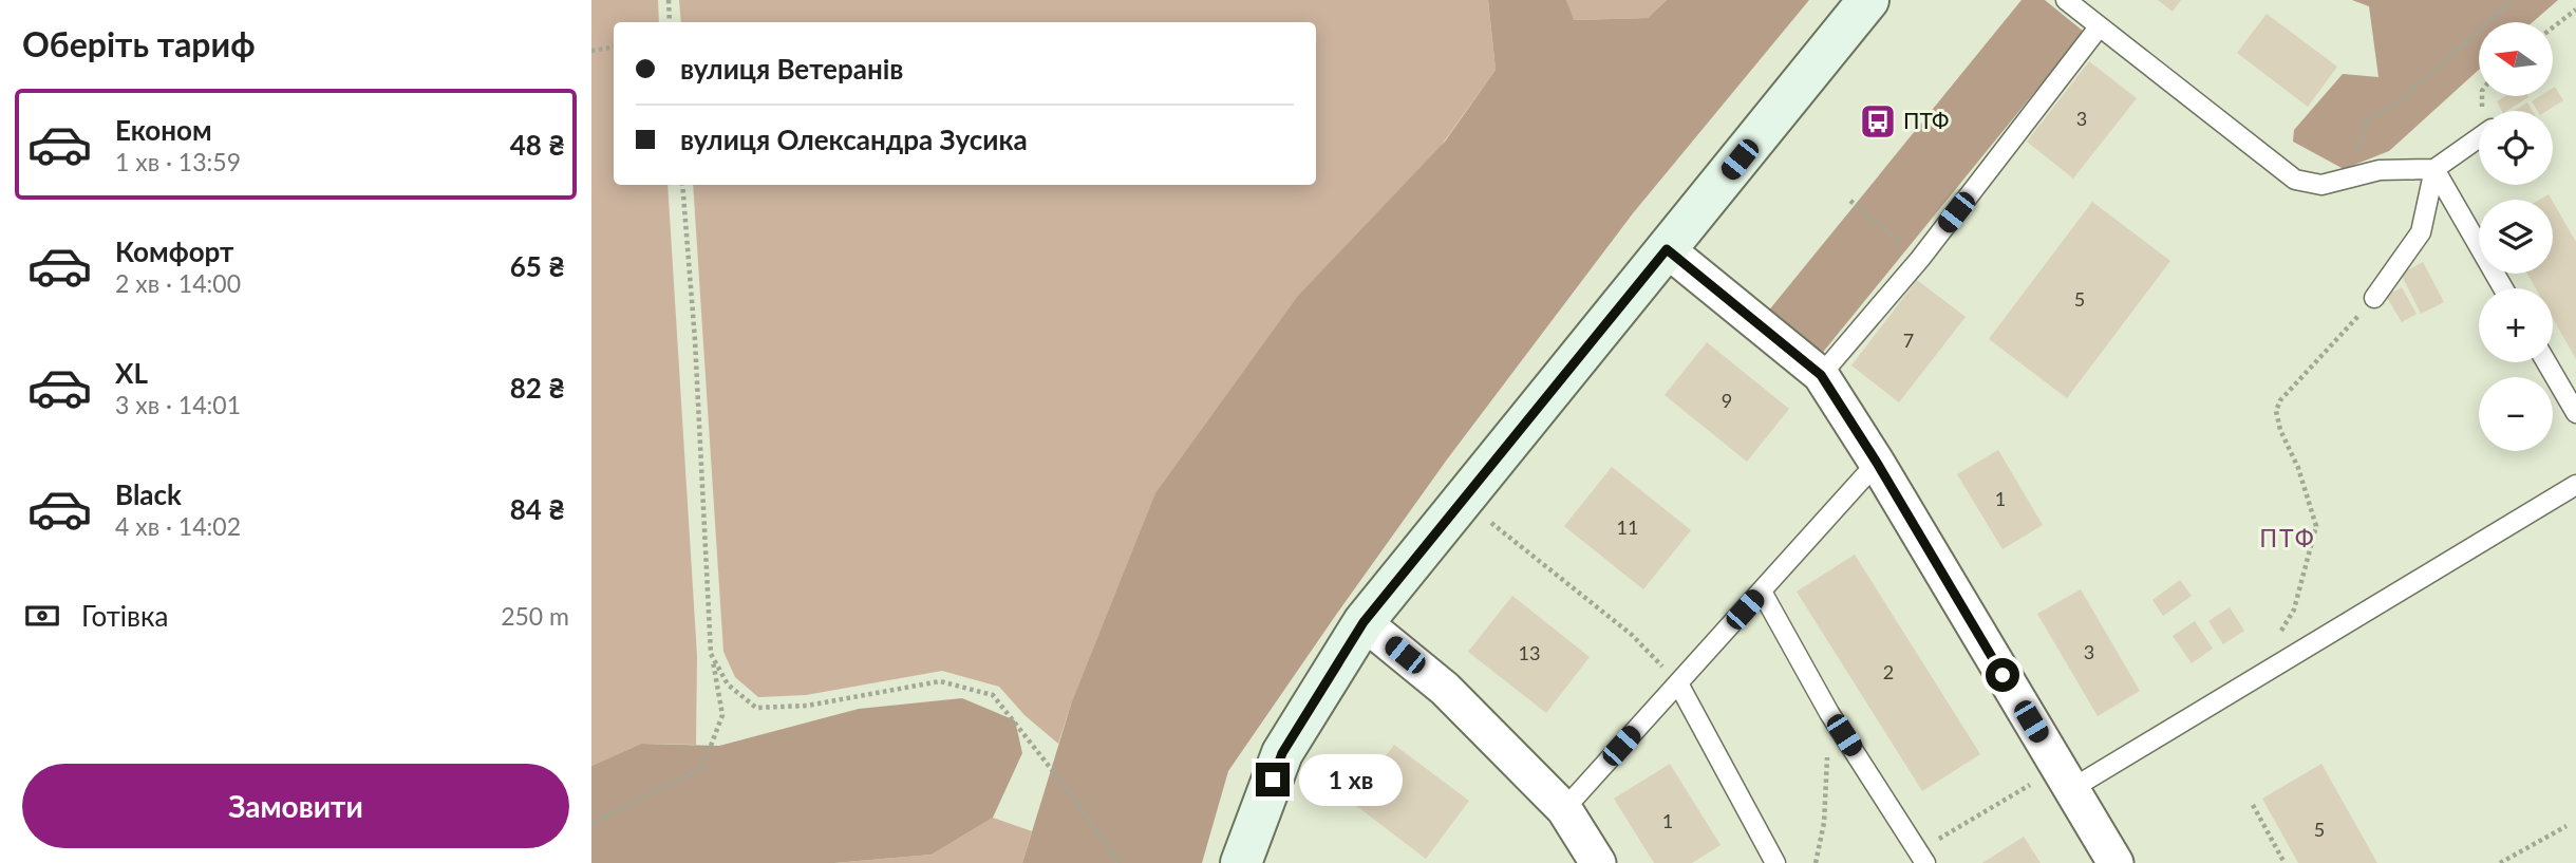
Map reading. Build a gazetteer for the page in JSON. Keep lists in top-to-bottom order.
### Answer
{
  "districts": ["ПТФ"],
  "places": {
    "bus stop": ["ПТФ"]
  },
  "house_numbers": [
    "3",
    "5",
    "7",
    "9",
    "1",
    "11",
    "3",
    "13",
    "2",
    "1",
    "5"
  ],
  "north": "left",
  "page": {
    "heading": "Оберіть тариф",
    "map_buttons": ["+", "−"],
    "banner": ["вулиця Ветеранів", "вулиця Олександра Зусика"],
    "list": [
      {
        "name": "Економ",
        "note": "1 хв · 13:59",
        "value": "48 ₴"
      },
      {
        "name": "Комфорт",
        "note": "2 хв · 14:00",
        "value": "65 ₴"
      },
      {
        "name": "XL",
        "note": "3 хв · 14:01",
        "value": "82 ₴"
      },
      {
        "name": "Black",
        "note": "4 хв · 14:02",
        "value": "84 ₴"
      }
    ],
    "pay": ["Готівка", "250 m"],
    "buttons": "Замовити",
    "bubble": "1 хв"
  }
}
